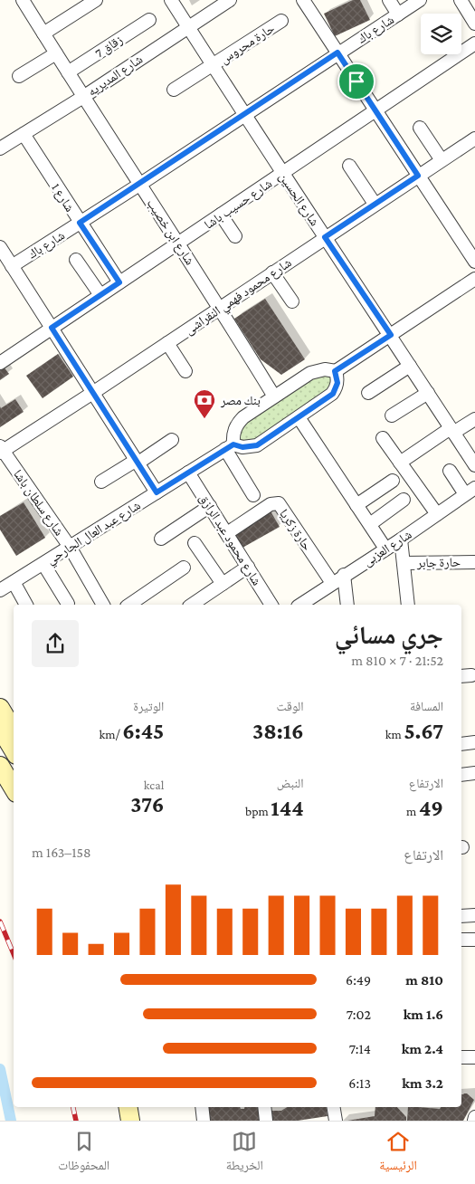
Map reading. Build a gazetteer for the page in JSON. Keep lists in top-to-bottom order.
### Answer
{
  "streets": {
    "street": [
      "شارع باك",
      "حارة محروس",
      "زقاق 7",
      "شارع المديريه",
      "شارع 1",
      "شارع الحسين",
      "شارع حسيب باشا",
      "شارع ابن خصيب",
      "شارع محمود فهمي النقراشى",
      "شارع سلطان باشا",
      "حارة زكريا",
      "شارع عبد العال الجارحي",
      "شارع محمود عبد الرازق",
      "شارع العزبى",
      "حارة جابر"
    ]
  },
  "crossings": [
    ["شارع باك", "شارع 1"],
    ["شارع باك", "شارع الحسين"],
    ["شارع باك", "شارع ابن خصيب"],
    ["حارة محروس", "شارع الحسين"],
    ["زقاق 7", "شارع ابن خصيب"],
    ["شارع المديريه", "شارع 1"],
    ["شارع المديريه", "شارع الحسين"],
    ["شارع المديريه", "شارع ابن خصيب"],
    ["شارع 1", "شارع حسيب باشا"],
    ["شارع الحسين", "شارع حسيب باشا"],
    ["شارع الحسين", "شارع محمود فهمي النقراشى"],
    ["شارع حسيب باشا", "شارع ابن خصيب"],
    ["شارع ابن خصيب", "شارع محمود فهمي النقراشى"],
    ["شارع محمود فهمي النقراشى", "شارع سلطان باشا"],
    ["شارع سلطان باشا", "شارع عبد العال الجارحي"],
    ["حارة زكريا", "شارع محمود عبد الرازق"],
    ["حارة زكريا", "شارع العزبى"],
    ["شارع عبد العال الجارحي", "شارع محمود عبد الرازق"]
  ],
  "places": {
    "bank": ["بنك مصر"]
  },
  "page": {
    "heading": ["جري مسائي", "21:52 · 7 × 810 m"],
    "stats": [
      ["المسافة", "5.67 km"],
      ["الوقت", "38:16"],
      ["الوتيرة", "6:45 /km"],
      ["الارتفاع", "49 m"],
      ["النبض", "144 bpm"],
      ["kcal", "376"]
    ],
    "chart": ["الارتفاع", "158–163 m"],
    "list": [
      {
        "name": "810 m",
        "note": "6:49"
      },
      {
        "name": "1.6 km",
        "note": "7:02"
      },
      {
        "name": "2.4 km",
        "note": "7:14"
      },
      {
        "name": "3.2 km",
        "note": "6:13"
      }
    ],
    "tabs": ["الرئيسية", "الخريطة", "المحفوظات"]
  }
}
